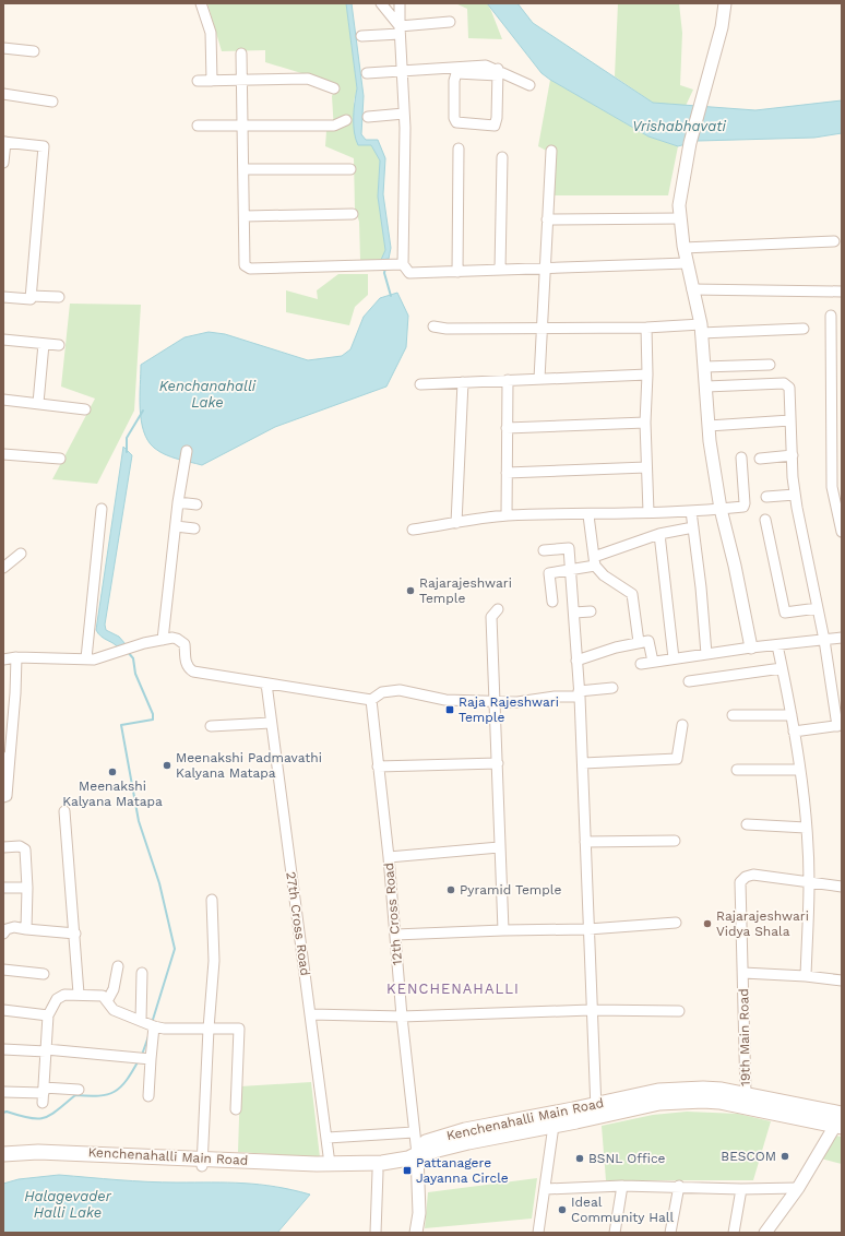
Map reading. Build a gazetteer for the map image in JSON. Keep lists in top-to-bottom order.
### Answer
{
  "streets": {
    "main road": ["Kenchenahalli Main Road"],
    "street": ["12th Cross Road", "27th Cross Road", "19th Main Road"]
  },
  "crossings": [
    ["12th Cross Road", "Kenchenahalli Main Road"],
    ["27th Cross Road", "Kenchenahalli Main Road"],
    ["19th Main Road", "Kenchenahalli Main Road"]
  ],
  "districts": ["KENCHENAHALLI"],
  "water": ["Vrishabhavati", "Kenchanahalli Lake", "Halagevader Halli Lake"],
  "places": {
    "other": [
      "Rajarajeshwari Temple",
      "Meenakshi Padmavathi Kalyana Matapa",
      "Meenakshi Kalyana Matapa",
      "Pyramid Temple",
      "Rajarajeshwari Vidya Shala",
      "BESCOM",
      "BSNL Office",
      "Ideal Community Hall"
    ],
    "transit": ["Raja Rajeshwari Temple", "Pattanagere Jayanna Circle"]
  }
}
